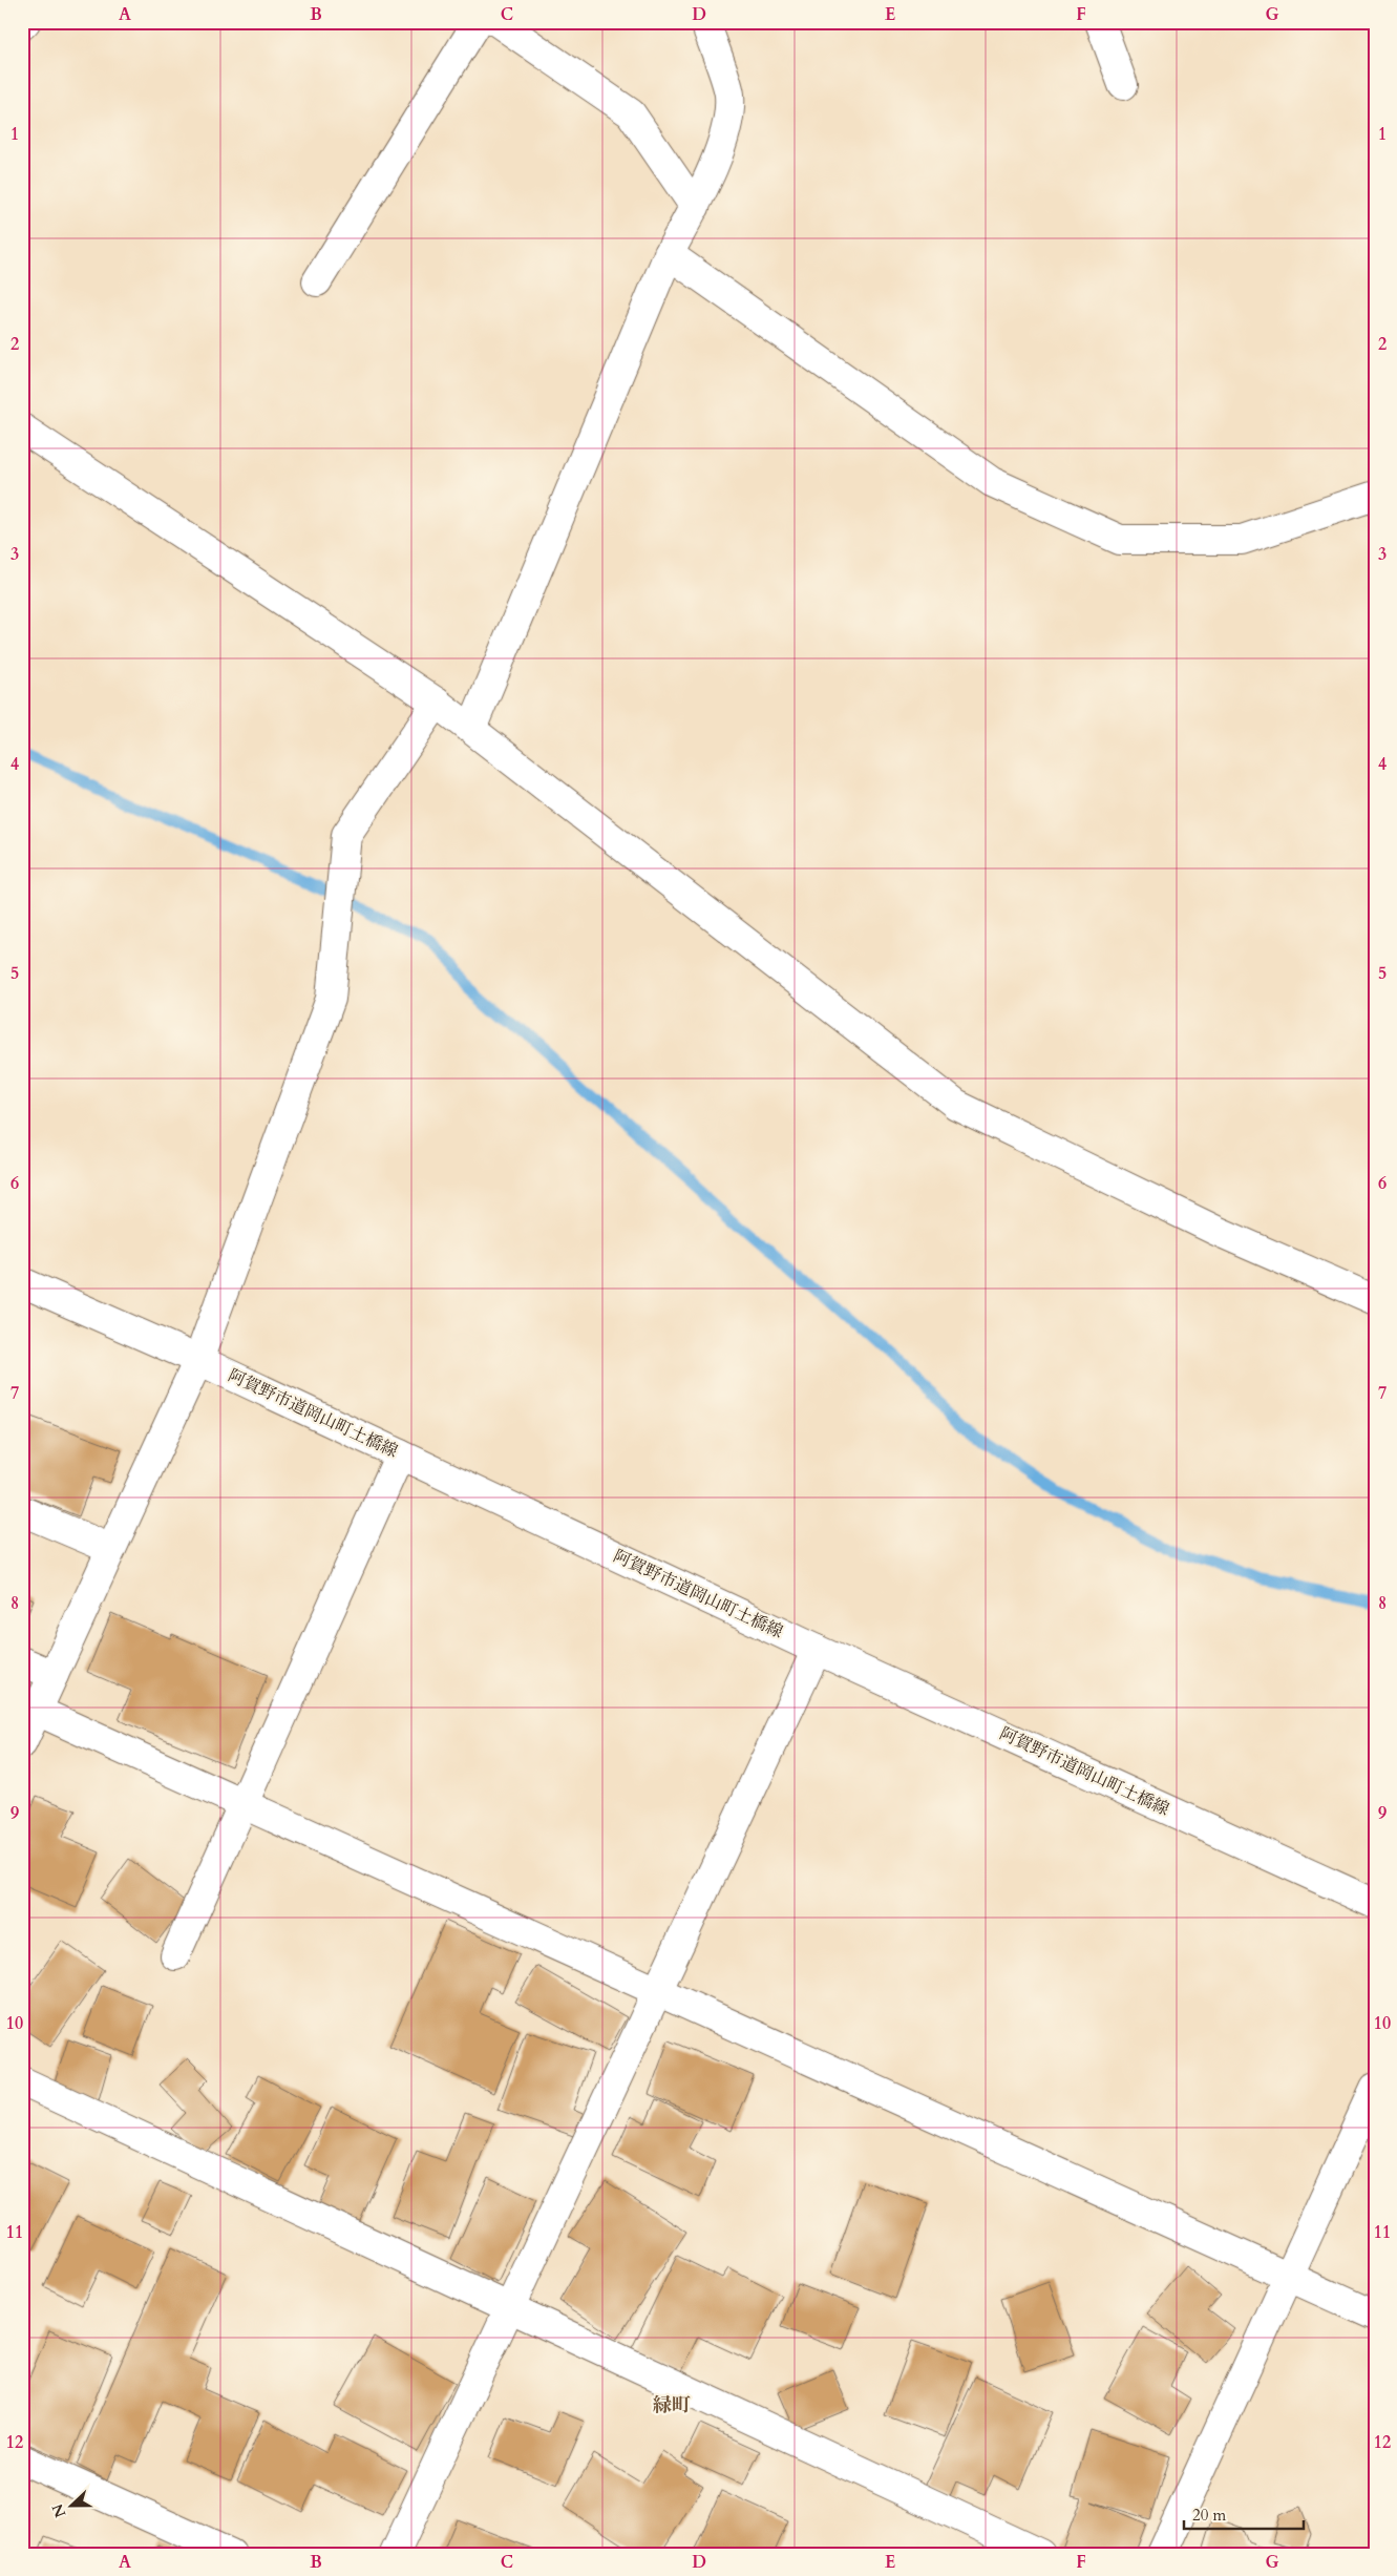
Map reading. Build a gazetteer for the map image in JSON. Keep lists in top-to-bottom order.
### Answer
{
  "streets": {
    "street": ["阿賀野市道岡山町土橋線"]
  },
  "districts": ["緑町"],
  "scale_bar": "20 m",
  "north": "left",
  "grid": {
    "columns": [
      "A",
      "B",
      "C",
      "D",
      "E",
      "F",
      "G"
    ],
    "rows": [
      "1",
      "2",
      "3",
      "4",
      "5",
      "6",
      "7",
      "8",
      "9",
      "10",
      "11",
      "12"
    ]
  }
}
